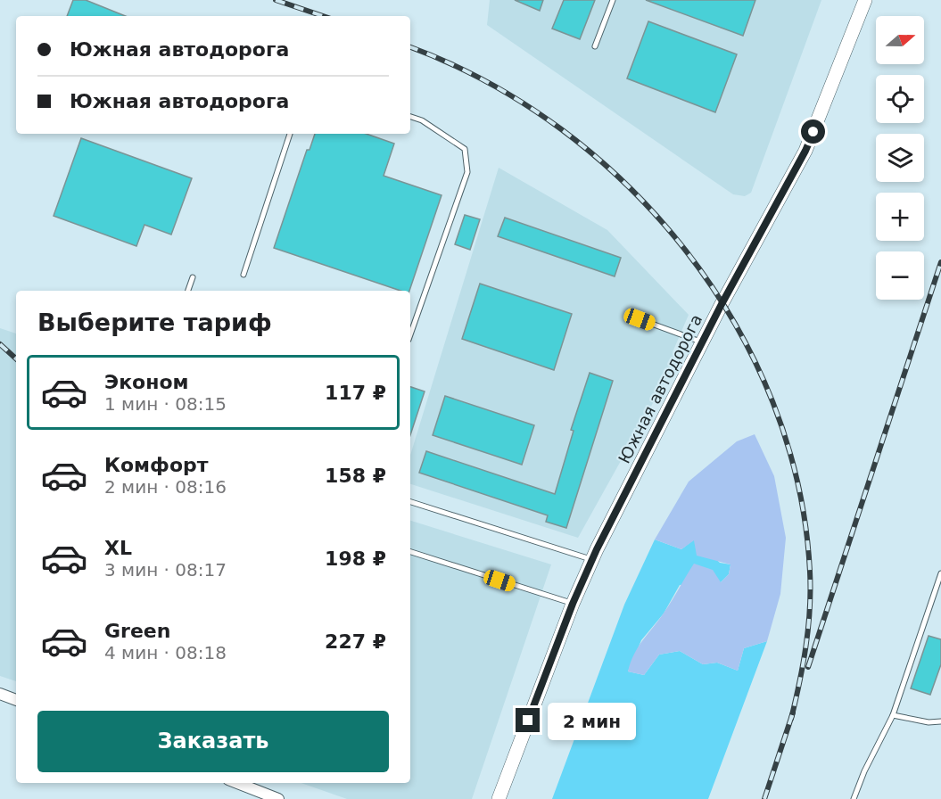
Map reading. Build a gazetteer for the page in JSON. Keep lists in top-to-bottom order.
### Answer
{
  "streets": {
    "main road": ["Южная автодорога"]
  },
  "north": "right",
  "page": {
    "map_buttons": ["+", "−"],
    "banner": ["Южная автодорога", "Южная автодорога"],
    "heading": "Выберите тариф",
    "list": [
      {
        "name": "Эконом",
        "note": "1 мин · 08:15",
        "value": "117 ₽"
      },
      {
        "name": "Комфорт",
        "note": "2 мин · 08:16",
        "value": "158 ₽"
      },
      {
        "name": "XL",
        "note": "3 мин · 08:17",
        "value": "198 ₽"
      },
      {
        "name": "Green",
        "note": "4 мин · 08:18",
        "value": "227 ₽"
      }
    ],
    "buttons": "Заказать",
    "bubble": "2 мин"
  }
}
